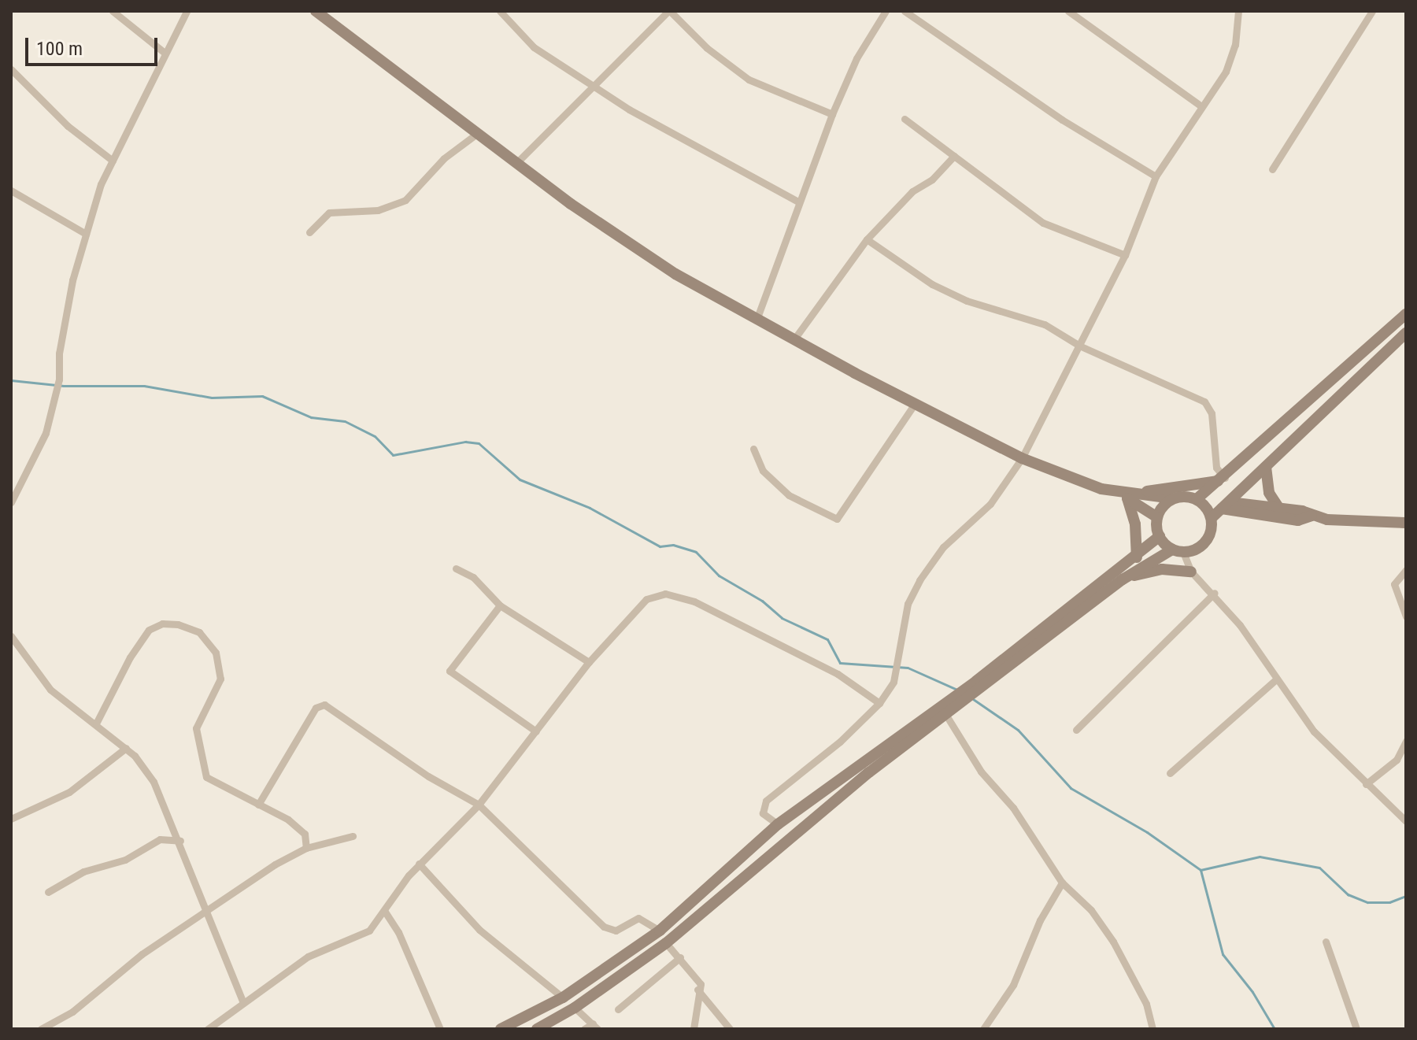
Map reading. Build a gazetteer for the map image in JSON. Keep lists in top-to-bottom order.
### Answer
{
  "scale_bar": "100 m"
}
